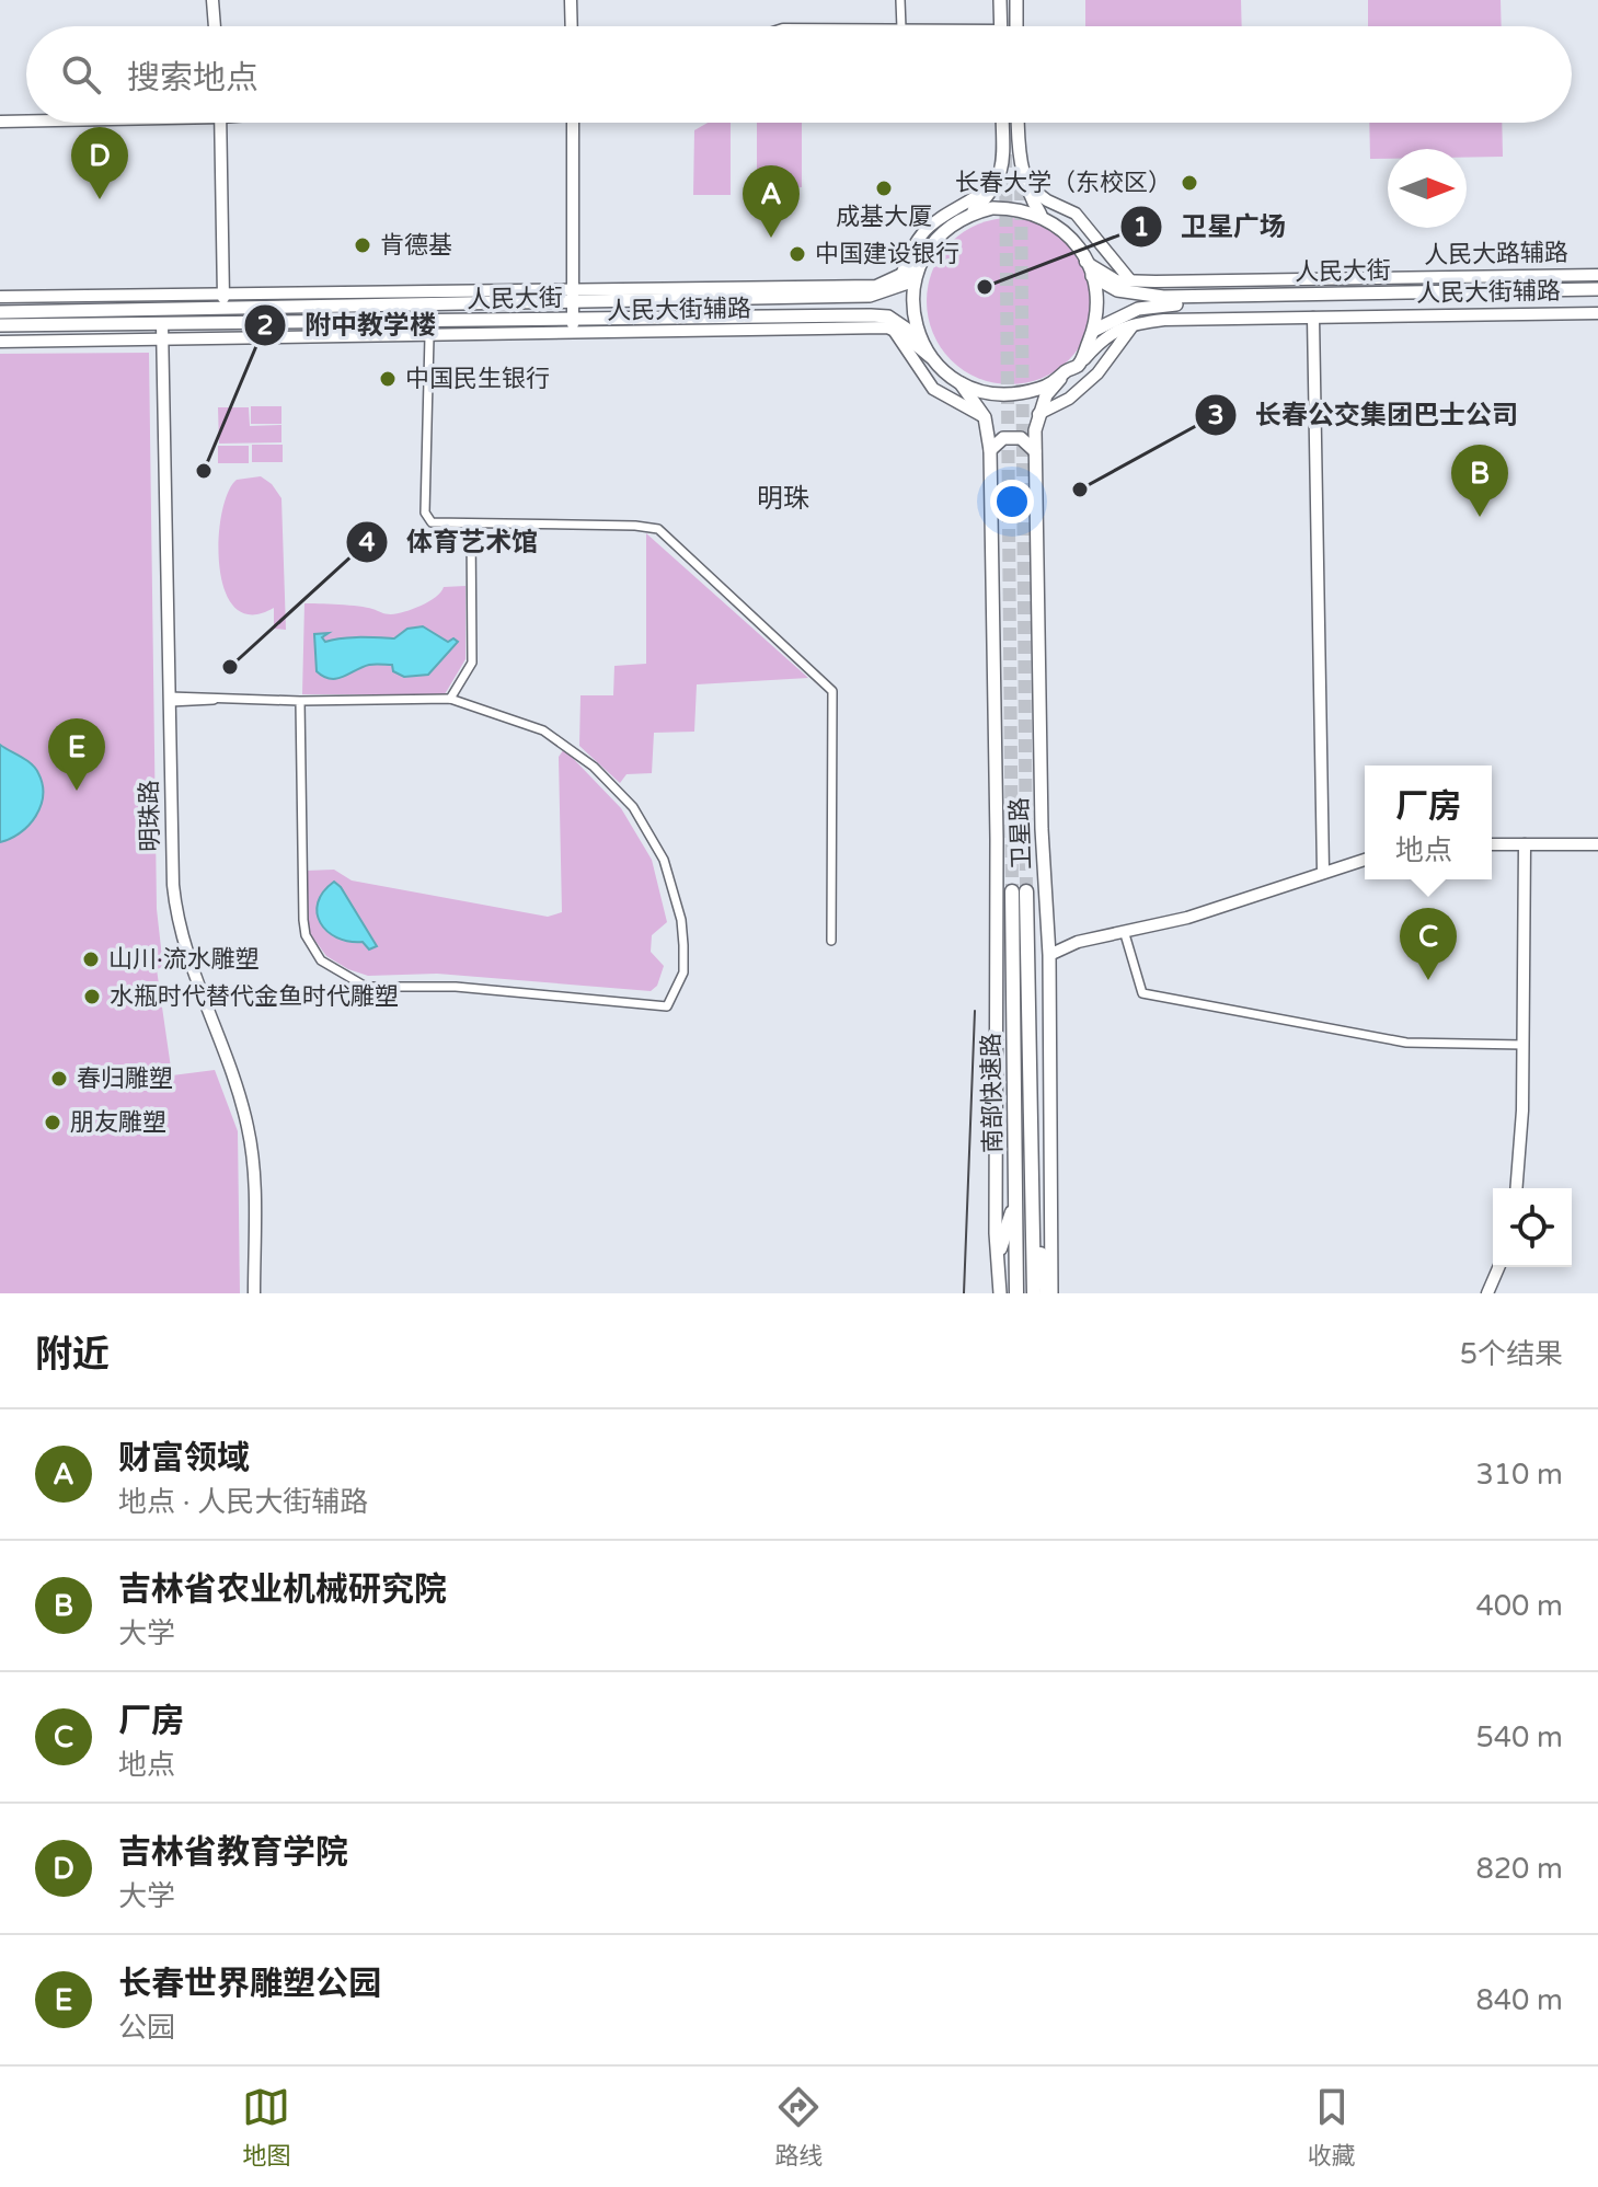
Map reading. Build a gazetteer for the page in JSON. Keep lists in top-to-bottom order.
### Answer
{
  "streets": {
    "highway": ["南部快速路"],
    "main road": ["人民大街", "卫星路"],
    "street": ["人民大路辅路", "人民大街辅路", "明珠路"]
  },
  "crossings": [
    ["人民大路辅路", "人民大街"],
    ["人民大路辅路", "人民大街辅路"],
    ["人民大路辅路", "卫星路"],
    ["人民大街", "人民大街辅路"],
    ["人民大街", "明珠路"],
    ["人民大街", "卫星路"],
    ["人民大街辅路", "明珠路"],
    ["人民大街辅路", "卫星路"]
  ],
  "districts": ["明珠"],
  "places": [
    "长春大学（东校区）",
    "成基大厦",
    "肯德基",
    "中国建设银行",
    "卫星广场",
    "中国民生银行",
    "附中教学楼",
    "长春公交集团巴士公司",
    "体育艺术馆",
    "山川·流水雕塑",
    "水瓶时代替代金鱼时代雕塑",
    "春归雕塑",
    "朋友雕塑"
  ],
  "north": "right",
  "page": {
    "search": "搜索地点",
    "pins": [
      "D",
      "A",
      "B",
      "E",
      "C"
    ],
    "popup": ["厂房", "地点"],
    "heading": ["附近", "5个结果"],
    "list": [
      {
        "mark": "A",
        "name": "财富领域",
        "note": "地点 · 人民大街辅路",
        "value": "310 m"
      },
      {
        "mark": "B",
        "name": "吉林省农业机械研究院",
        "note": "大学",
        "value": "400 m"
      },
      {
        "mark": "C",
        "name": "厂房",
        "note": "地点",
        "value": "540 m"
      },
      {
        "mark": "D",
        "name": "吉林省教育学院",
        "note": "大学",
        "value": "820 m"
      },
      {
        "mark": "E",
        "name": "长春世界雕塑公园",
        "note": "公园",
        "value": "840 m"
      }
    ],
    "nav": ["地图", "路线", "收藏"]
  }
}
